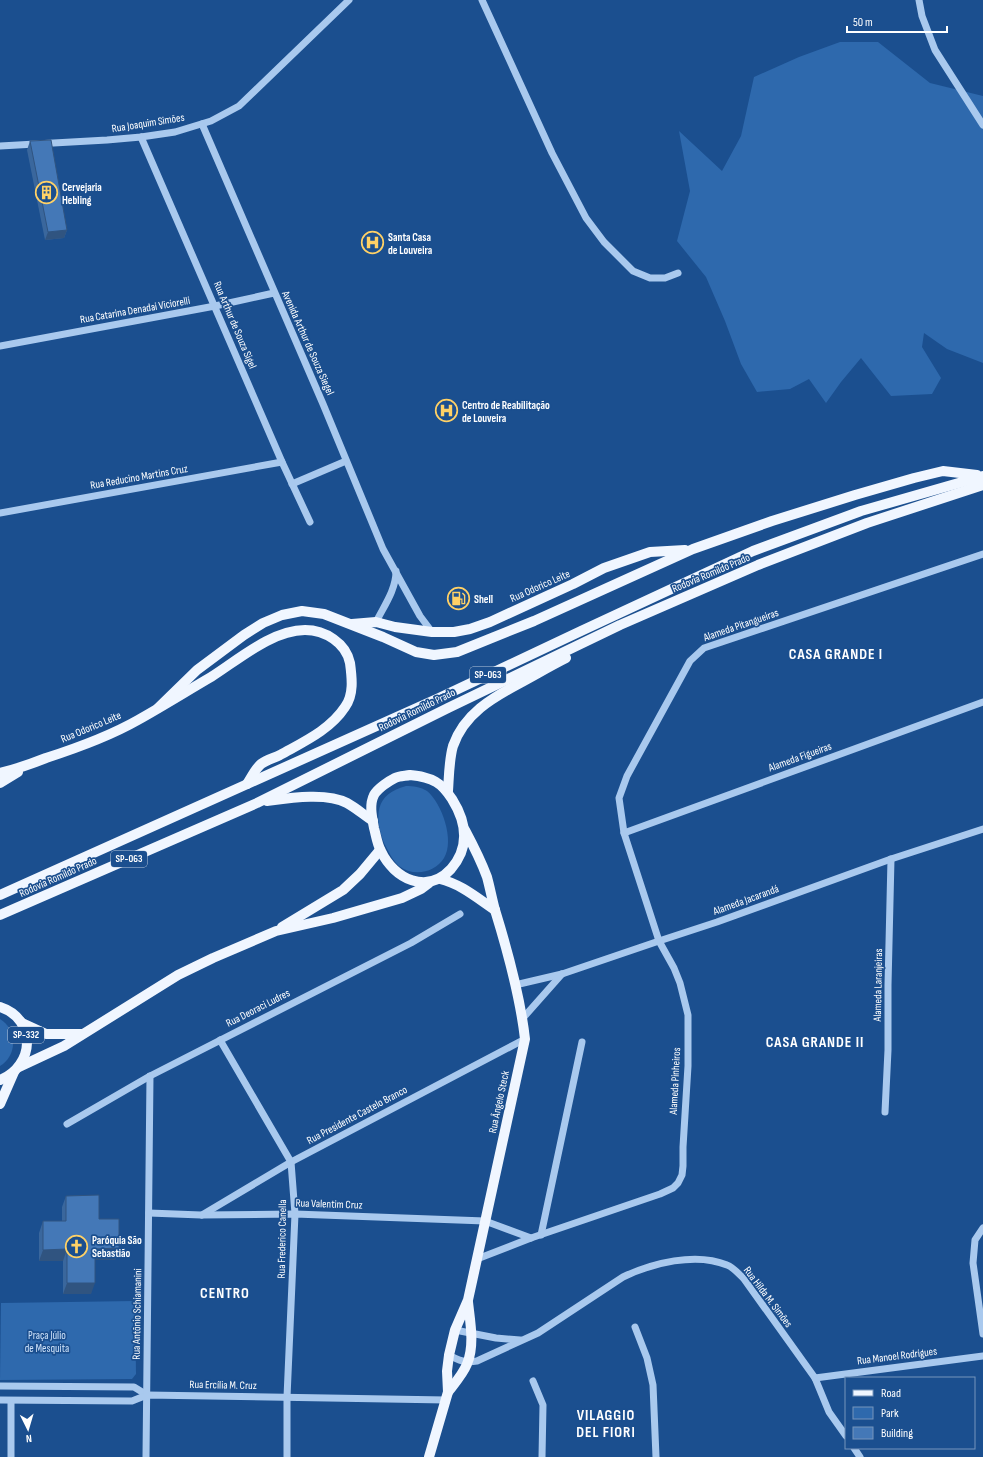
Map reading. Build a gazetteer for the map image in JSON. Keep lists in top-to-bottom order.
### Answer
{
  "streets": {
    "main road": [
      "Rodovia Romildo Prado",
      "Rua Odorico Leite",
      "SP-063",
      "SP-332",
      "Rua Ângelo Steck"
    ],
    "street": [
      "Rua Joaquim Simões",
      "Rua Catarina Denadai Viciorelli",
      "Rua Arthur de Souza Sigel",
      "Avenida Arthur de Souza Siegel",
      "Rua Reducino Martins Cruz",
      "Alameda Pitangueiras",
      "Alameda Figueiras",
      "Alameda Jacarandá",
      "Alameda Laranjeiras",
      "Rua Deoraci Ludres",
      "Alameda Pinheiros",
      "Rua Presidente Castelo Branco",
      "Rua Valentim Cruz",
      "Rua Frederico Canella",
      "Rua Hilda M. Simões",
      "Rua Antônio Schiamanini",
      "Rua Manoel Rodrigues",
      "Rua Ercília M. Cruz"
    ]
  },
  "crossings": [
    ["Rua Joaquim Simões", "Rua Arthur de Souza Sigel"],
    ["Rua Joaquim Simões", "Avenida Arthur de Souza Siegel"],
    ["Rua Catarina Denadai Viciorelli", "Rua Arthur de Souza Sigel"],
    ["Rua Catarina Denadai Viciorelli", "Avenida Arthur de Souza Siegel"],
    ["Rua Arthur de Souza Sigel", "Rua Reducino Martins Cruz"],
    ["Avenida Arthur de Souza Siegel", "Rua Odorico Leite"],
    ["Alameda Pitangueiras", "Alameda Figueiras"],
    ["Alameda Pitangueiras", "Alameda Pinheiros"],
    ["Alameda Figueiras", "Alameda Pinheiros"],
    ["Alameda Jacarandá", "Alameda Laranjeiras"],
    ["Alameda Jacarandá", "Alameda Pinheiros"],
    ["Alameda Jacarandá", "Rua Ângelo Steck"],
    ["Rua Deoraci Ludres", "Rua Frederico Canella"],
    ["Rua Deoraci Ludres", "Rua Antônio Schiamanini"],
    ["Alameda Pinheiros", "Rua Ângelo Steck"],
    ["Rua Ângelo Steck", "Rua Presidente Castelo Branco"],
    ["Rua Ângelo Steck", "Rua Valentim Cruz"],
    ["Rua Ângelo Steck", "Rua Hilda M. Simões"],
    ["Rua Ângelo Steck", "Rua Ercília M. Cruz"],
    ["Rua Presidente Castelo Branco", "Rua Valentim Cruz"],
    ["Rua Presidente Castelo Branco", "Rua Frederico Canella"],
    ["Rua Valentim Cruz", "Rua Frederico Canella"],
    ["Rua Valentim Cruz", "Rua Antônio Schiamanini"],
    ["Rua Frederico Canella", "Rua Ercília M. Cruz"],
    ["Rua Hilda M. Simões", "Rua Manoel Rodrigues"],
    ["Rua Antônio Schiamanini", "Rua Ercília M. Cruz"]
  ],
  "districts": [
    "CASA GRANDE I",
    "CASA GRANDE II",
    "CENTRO",
    "VILAGGIO DEL FIORI"
  ],
  "parks": ["Praça Júlio de Mesquita"],
  "places": {
    "building": ["Cervejaria Hebling"],
    "hospital": ["Santa Casa de Louveira", "Centro de Reabilitação de Louveira"],
    "fuel station": ["Shell"],
    "church": ["Paróquia São Sebastião"]
  },
  "legend": ["Road", "Park", "Building"],
  "scale_bar": "50 m",
  "north": "bottom"
}
